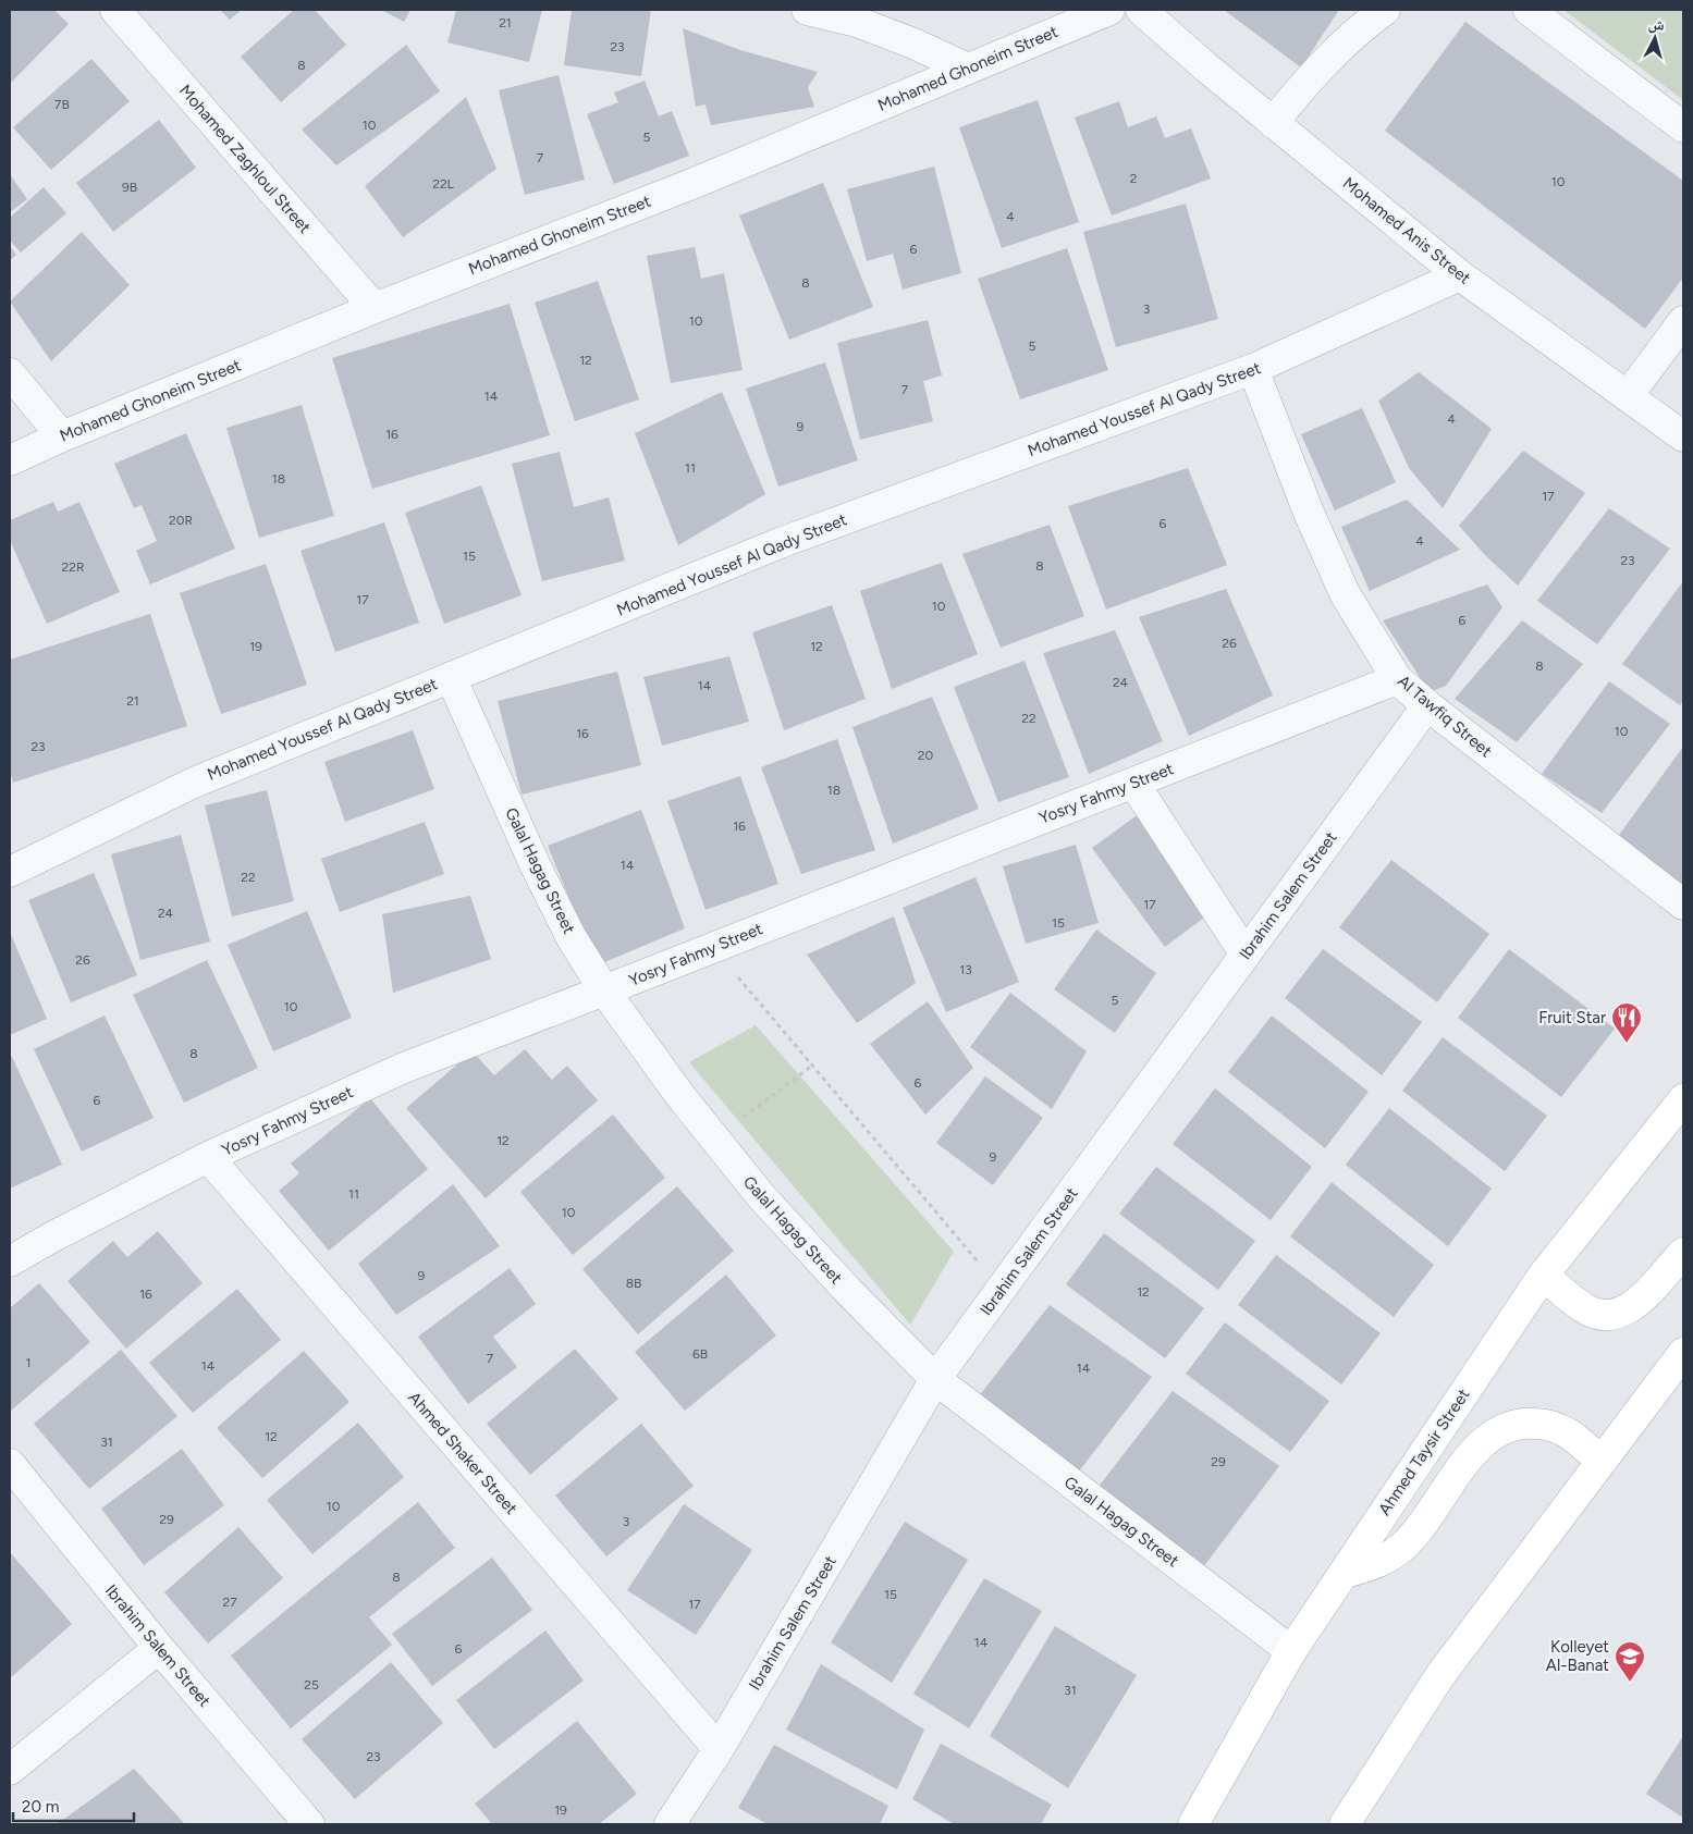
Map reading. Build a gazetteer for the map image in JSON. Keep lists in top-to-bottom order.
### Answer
{
  "streets": {
    "main road": ["Ahmed Taysir Street"],
    "street": [
      "Mohamed Ghoneim Street",
      "Mohamed Zaghloul Street",
      "Mohamed Anis Street",
      "Mohamed Youssef Al Qady Street",
      "Al Tawfiq Street",
      "Yosry Fahmy Street",
      "Galal Hagag Street",
      "Ibrahim Salem Street",
      "Ahmed Shaker Street"
    ]
  },
  "crossings": [
    ["Mohamed Ghoneim Street", "Mohamed Zaghloul Street"],
    ["Mohamed Anis Street", "Mohamed Youssef Al Qady Street"],
    ["Mohamed Youssef Al Qady Street", "Al Tawfiq Street"],
    ["Mohamed Youssef Al Qady Street", "Galal Hagag Street"],
    ["Al Tawfiq Street", "Yosry Fahmy Street"],
    ["Al Tawfiq Street", "Ibrahim Salem Street"],
    ["Yosry Fahmy Street", "Galal Hagag Street"],
    ["Yosry Fahmy Street", "Ahmed Shaker Street"],
    ["Galal Hagag Street", "Ibrahim Salem Street"],
    ["Galal Hagag Street", "Ahmed Taysir Street"],
    ["Ibrahim Salem Street", "Ahmed Shaker Street"]
  ],
  "places": {
    "restaurant": ["Fruit Star"],
    "school or university": ["Kolleyet Al-Banat"]
  },
  "house_numbers": [
    "21",
    "23",
    "8",
    "7B",
    "10",
    "5",
    "7",
    "2",
    "10",
    "22L",
    "9B",
    "4",
    "6",
    "8",
    "3",
    "10",
    "5",
    "12",
    "7",
    "14",
    "4",
    "9",
    "16",
    "11",
    "18",
    "17",
    "20R",
    "6",
    "4",
    "15",
    "23",
    "8",
    "22R",
    "17",
    "10",
    "6",
    "26",
    "19",
    "12",
    "8",
    "24",
    "14",
    "21",
    "22",
    "10",
    "16",
    "23",
    "20",
    "18",
    "16",
    "14",
    "22",
    "17",
    "24",
    "15",
    "26",
    "13",
    "5",
    "10",
    "8",
    "6",
    "6",
    "12",
    "9",
    "11",
    "10",
    "9",
    "8B",
    "12",
    "16",
    "6B",
    "7",
    "1",
    "14",
    "14",
    "12",
    "31",
    "29",
    "10",
    "29",
    "3",
    "8",
    "15",
    "27",
    "17",
    "14",
    "6",
    "25",
    "31",
    "23",
    "19"
  ],
  "scale_bar": "20 m",
  "north": "top"
}
